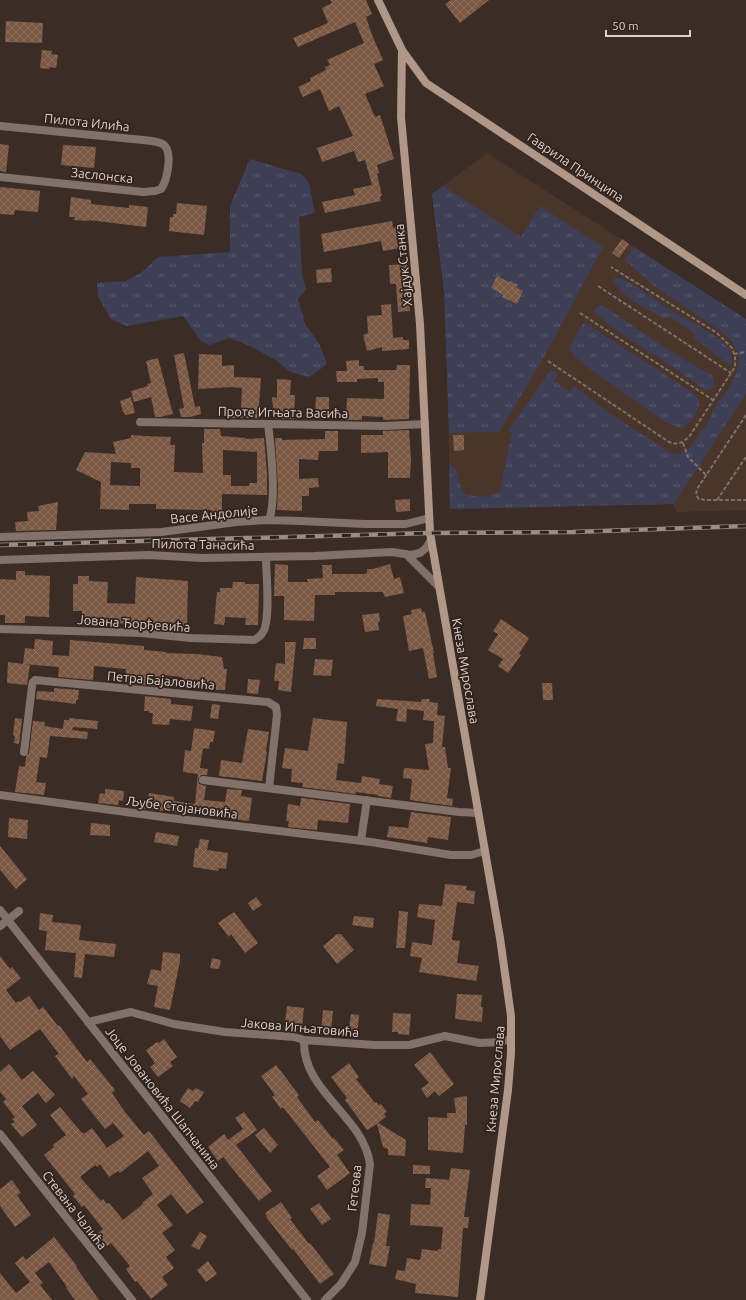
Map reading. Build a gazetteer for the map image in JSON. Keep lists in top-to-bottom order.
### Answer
{
  "streets": {
    "street": [
      "Пилота Илића",
      "Гаврила Принципа",
      "Заслонска",
      "Хајдук Станка",
      "Проте Игњата Васића",
      "Васе Андолије",
      "Пилота Танасића",
      "Јована Ђорђевића",
      "Кнеза Мирослава",
      "Петра Бајаловића",
      "Љубе Стојановића",
      "Јакова Игњатовића",
      "Јоце Јовановића Шапчанина",
      "Гетеова",
      "Стевана Чалића"
    ]
  },
  "crossings": [
    ["Пилота Илића", "Заслонска"],
    ["Гаврила Принципа", "Хајдук Станка"],
    ["Хајдук Станка", "Проте Игњата Васића"],
    ["Хајдук Станка", "Васе Андолије"],
    ["Хајдук Станка", "Пилота Танасића"],
    ["Хајдук Станка", "Кнеза Мирослава"],
    ["Пилота Танасића", "Јована Ђорђевића"],
    ["Пилота Танасића", "Кнеза Мирослава"],
    ["Кнеза Мирослава", "Љубе Стојановића"],
    ["Кнеза Мирослава", "Јакова Игњатовића"],
    ["Јакова Игњатовића", "Јоце Јовановића Шапчанина"],
    ["Јакова Игњатовића", "Гетеова"]
  ],
  "scale_bar": "50 m"
}
